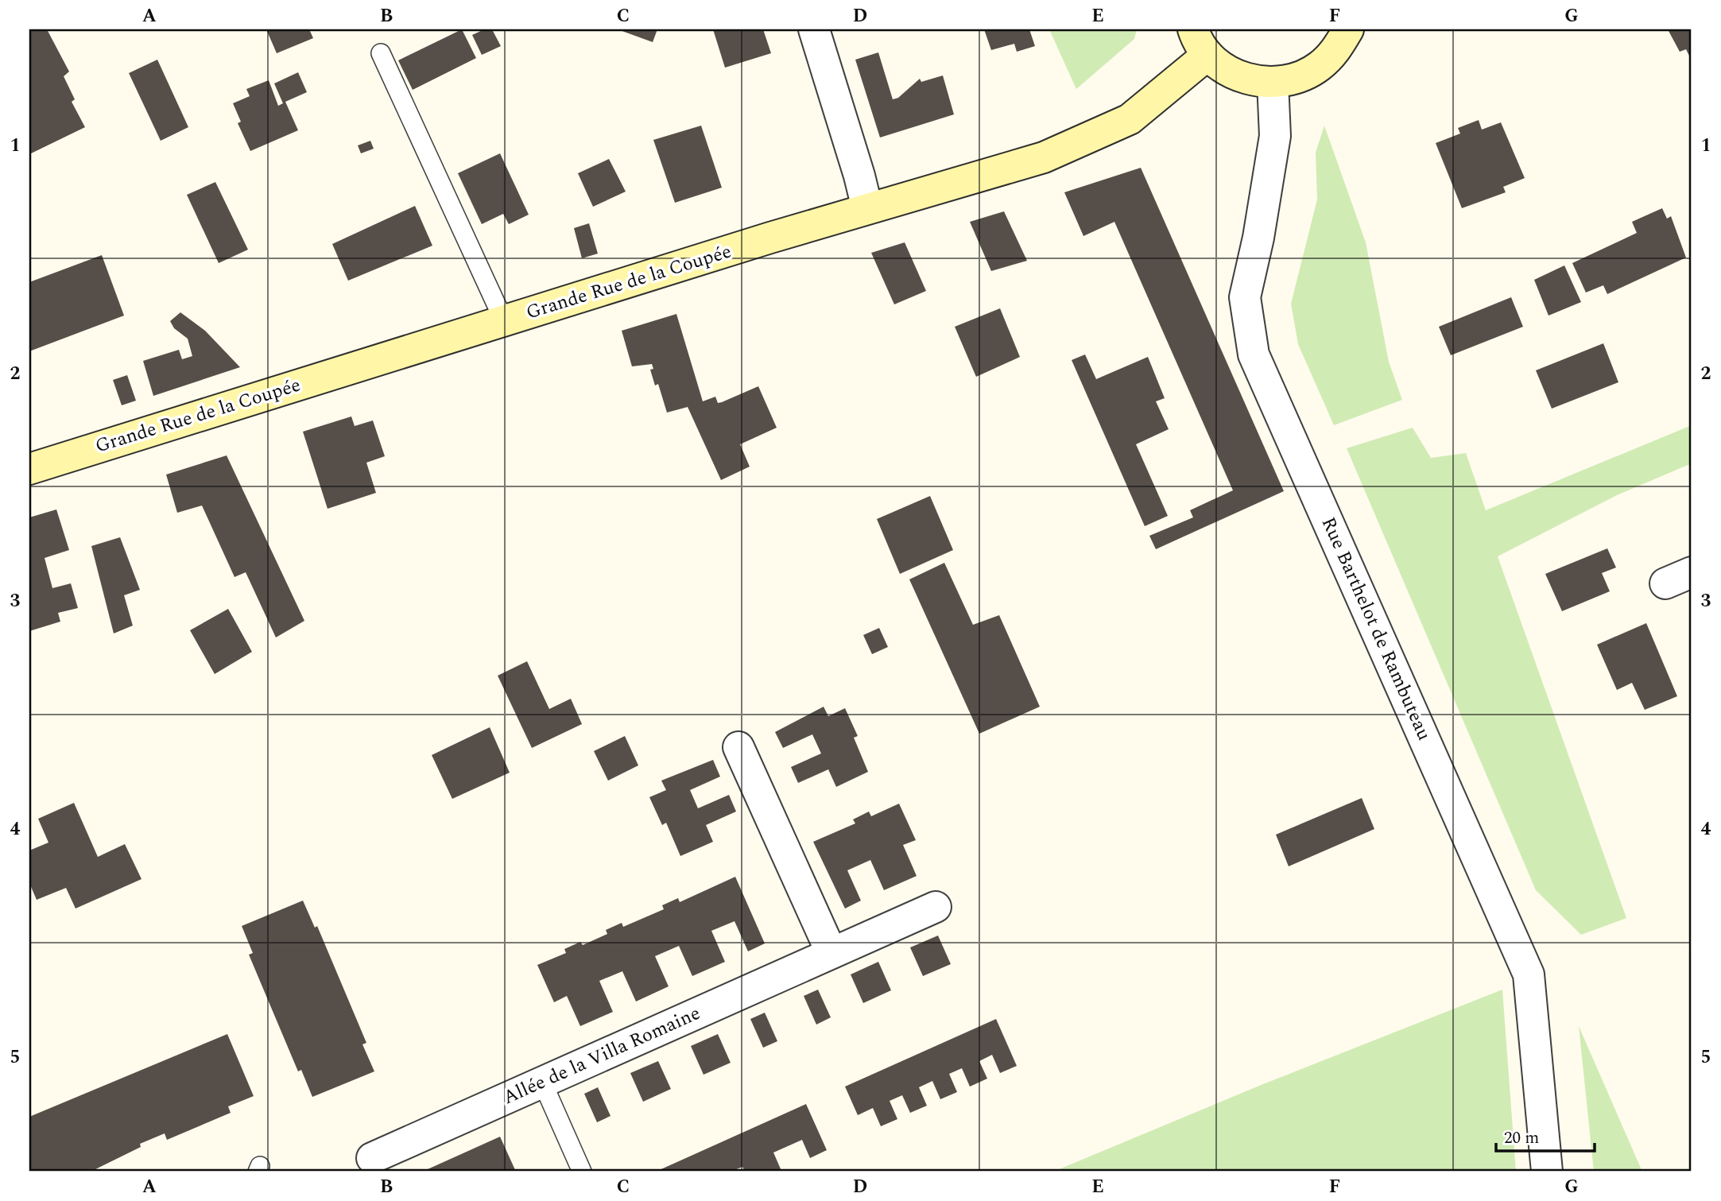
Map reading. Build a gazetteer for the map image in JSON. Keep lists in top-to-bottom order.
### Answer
{
  "streets": {
    "main road": ["Grande Rue de la Coupée"],
    "street": ["Rue Barthelot de Rambuteau", "Allée de la Villa Romaine"]
  },
  "scale_bar": "20 m",
  "grid": {
    "columns": [
      "A",
      "B",
      "C",
      "D",
      "E",
      "F",
      "G"
    ],
    "rows": [
      "1",
      "2",
      "3",
      "4",
      "5"
    ]
  }
}
